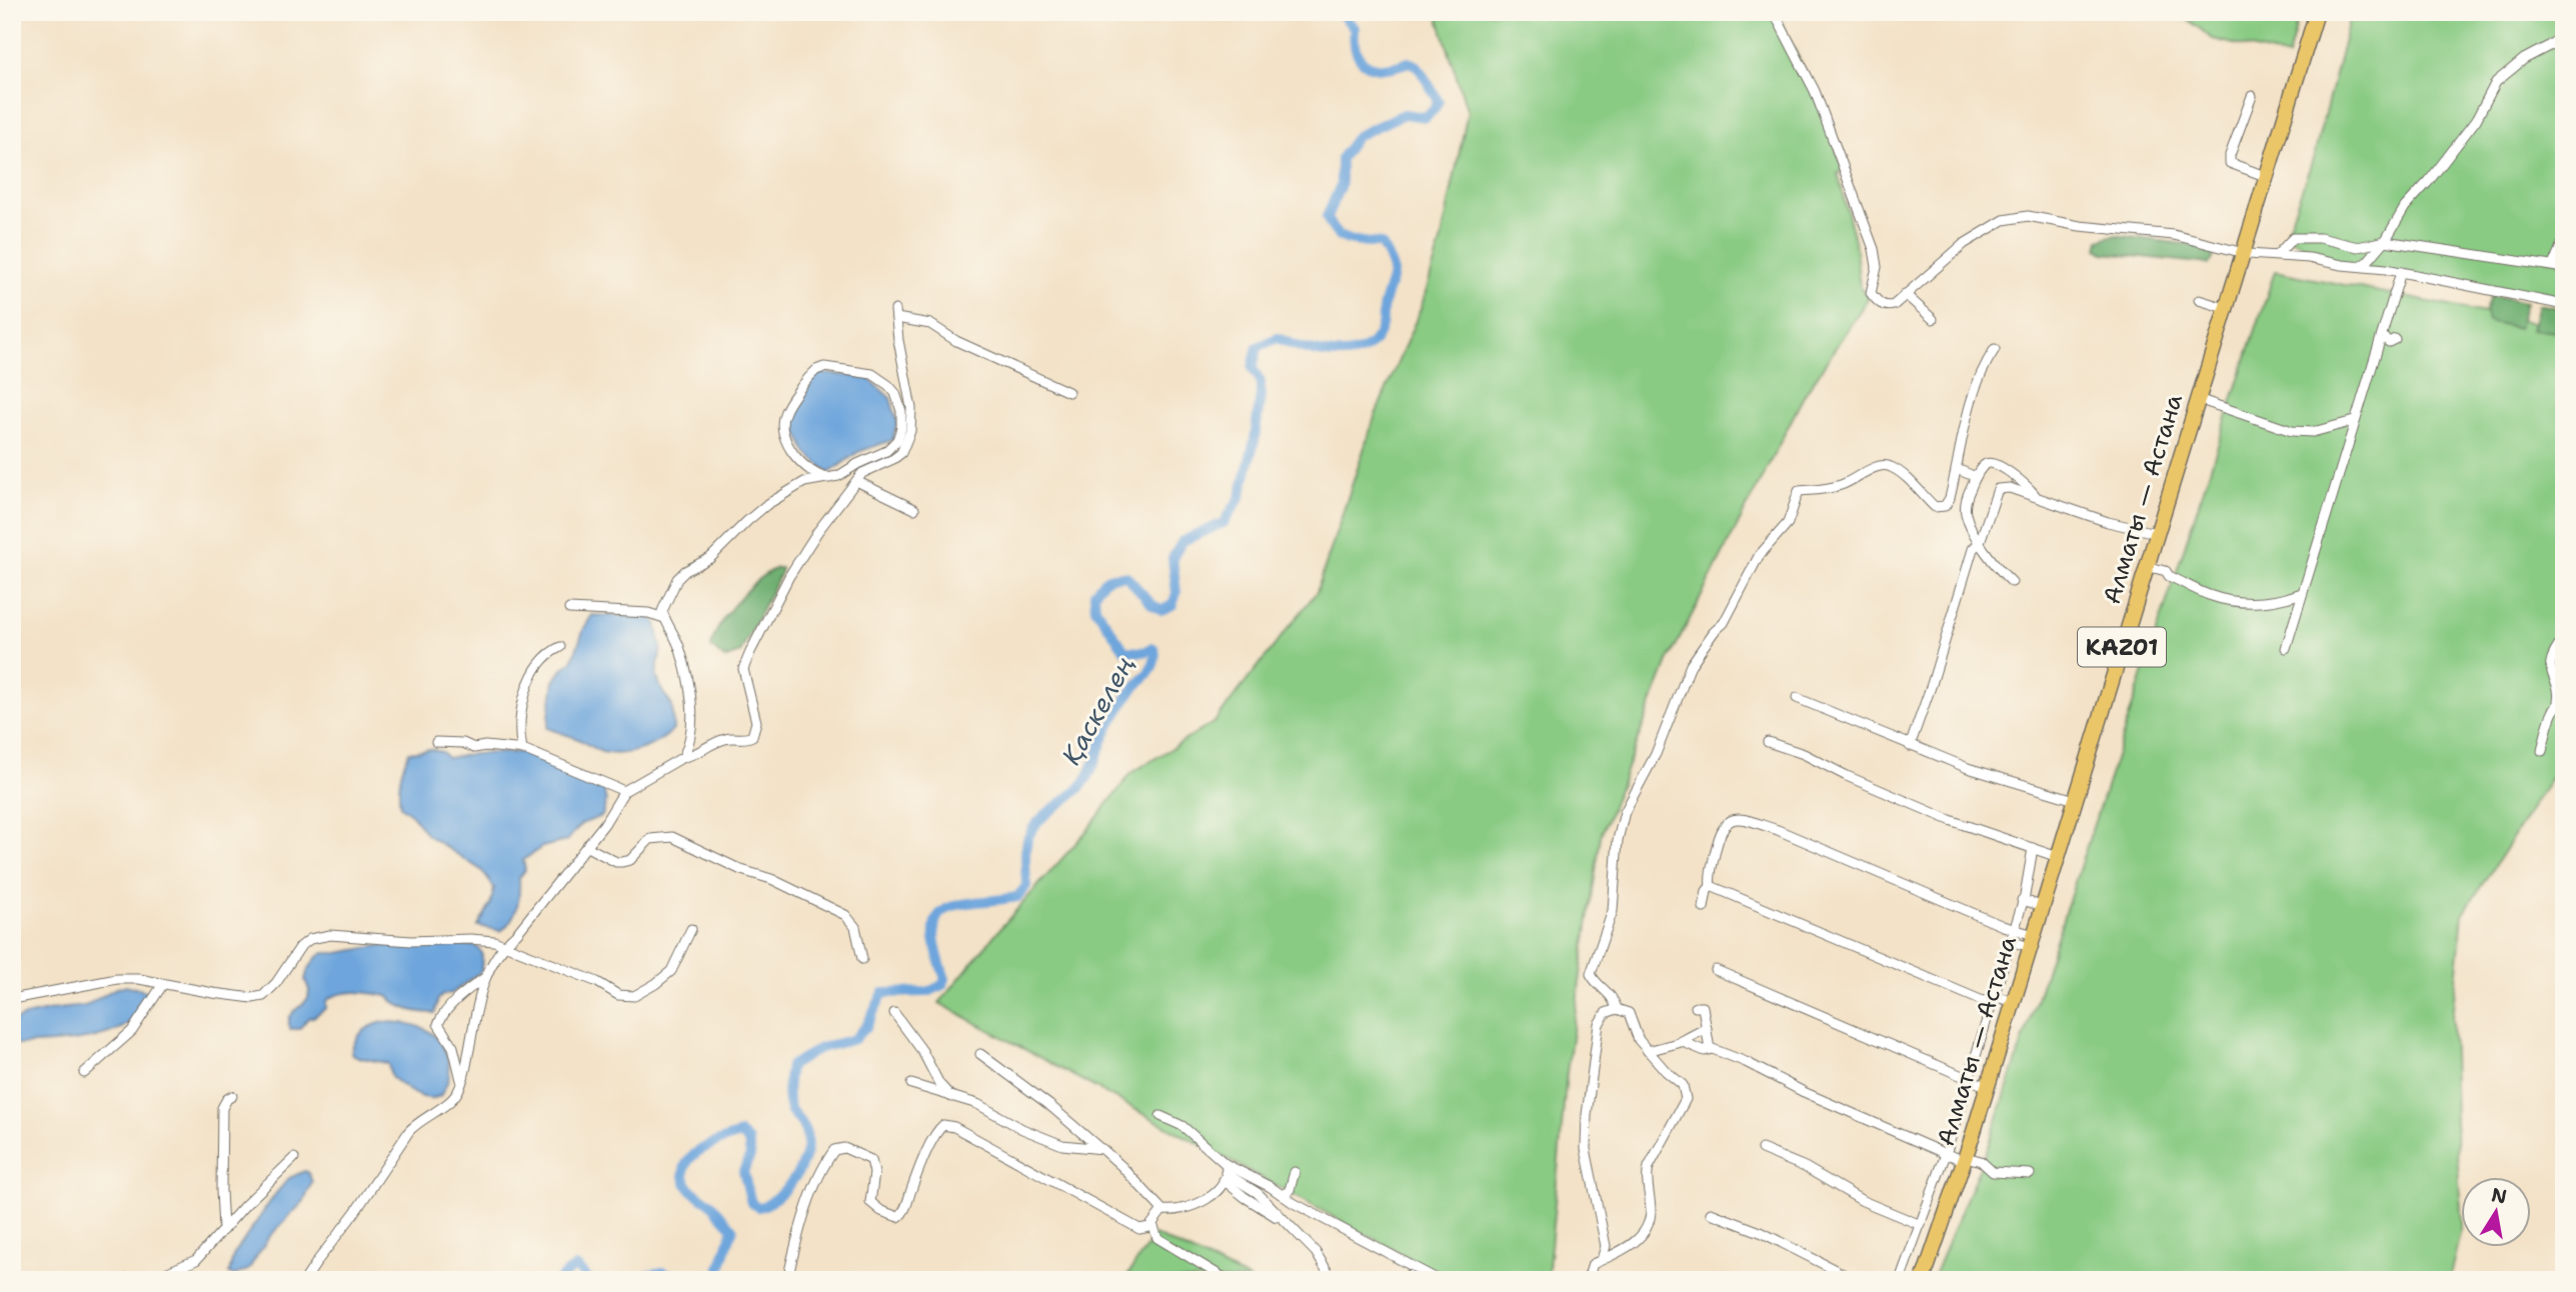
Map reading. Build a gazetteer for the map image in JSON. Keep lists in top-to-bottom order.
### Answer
{
  "streets": {
    "highway": ["Алматы — Астана", "KАZ01"]
  },
  "water": ["Қаскелең"],
  "north": "top"
}
